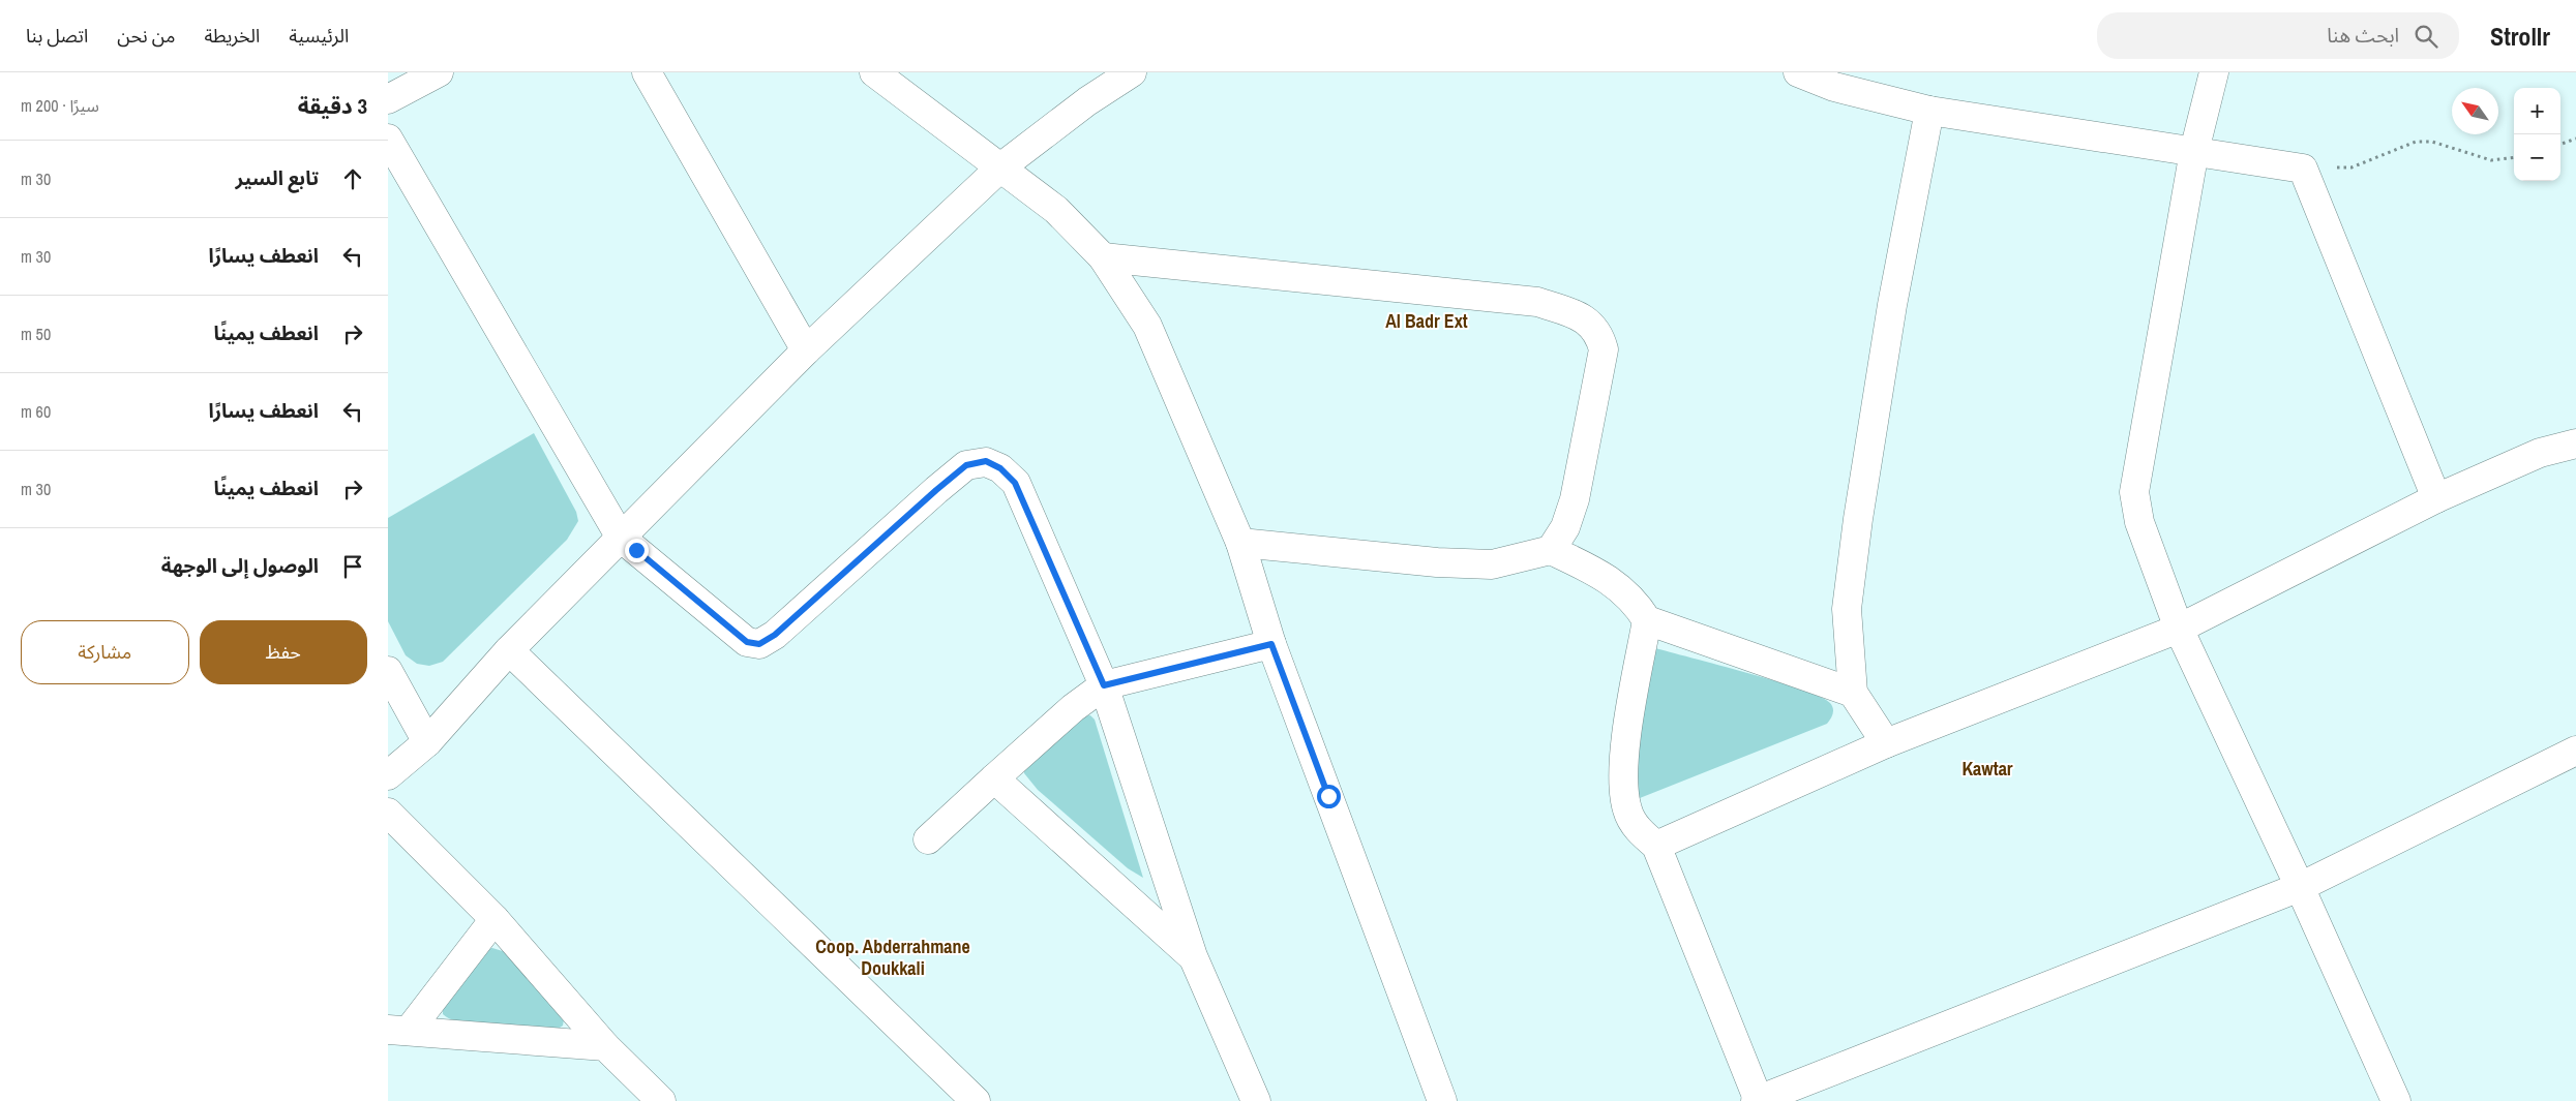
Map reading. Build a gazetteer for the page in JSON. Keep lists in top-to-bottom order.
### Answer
{
  "districts": ["Al Badr Ext", "Kawtar", "Coop. Abderrahmane Doukkali"],
  "north": "top left",
  "page": {
    "header": "Strollr",
    "search": "ابحث هنا",
    "nav": [
      "الرئيسية",
      "الخريطة",
      "من نحن",
      "اتصل بنا"
    ],
    "heading": ["3 دقيقة", "سيرًا · 200 m"],
    "map_buttons": ["+", "−"],
    "list": [
      ["تابع السير", "30 m"],
      ["انعطف يسارًا", "30 m"],
      ["انعطف يمينًا", "50 m"],
      ["انعطف يسارًا", "60 m"],
      ["انعطف يمينًا", "30 m"],
      "الوصول إلى الوجهة"
    ],
    "buttons": ["حفظ", "مشاركة"]
  }
}
